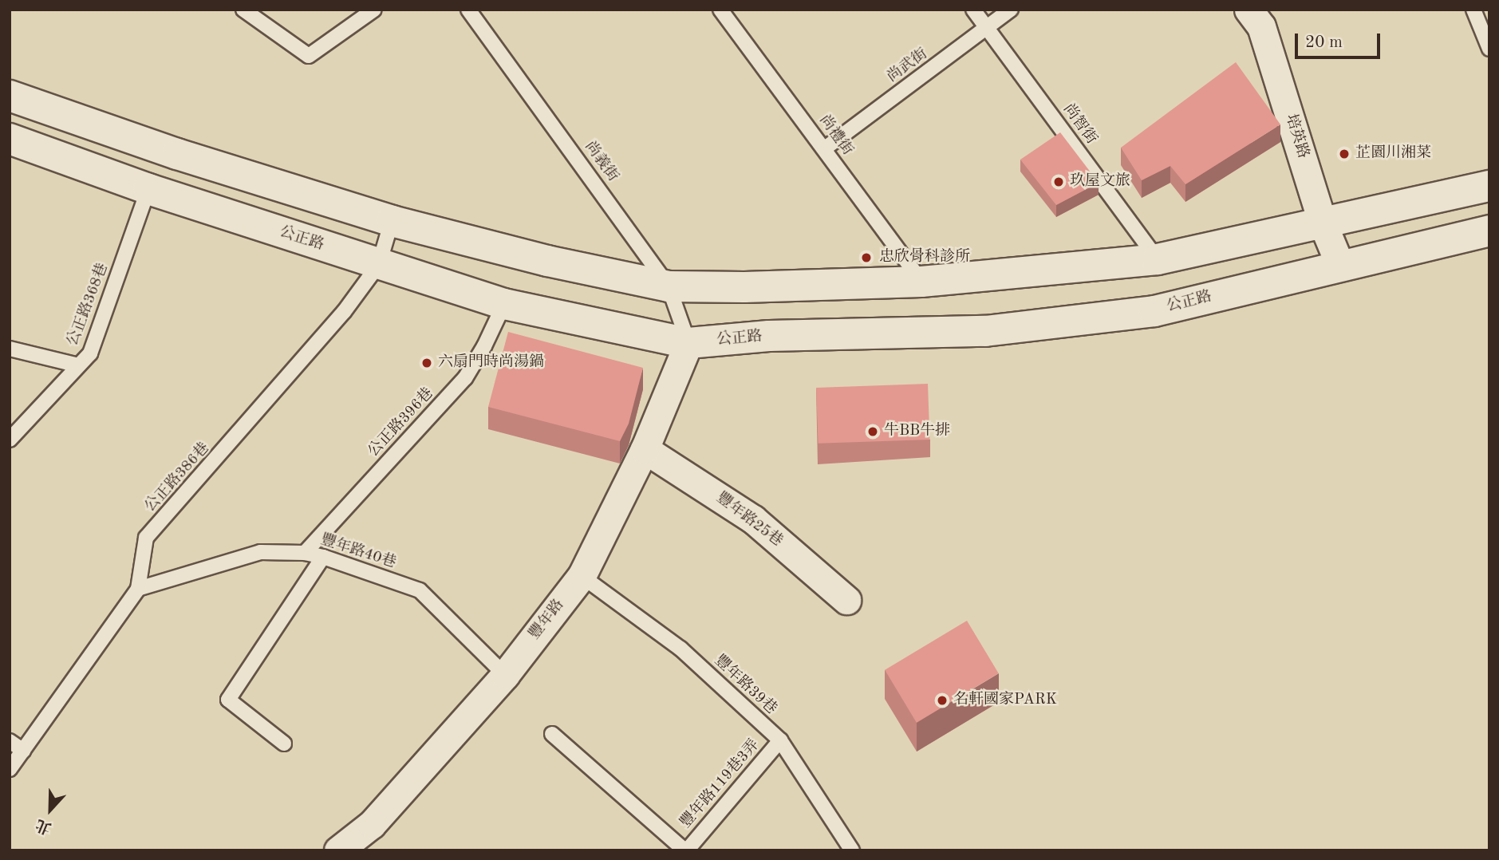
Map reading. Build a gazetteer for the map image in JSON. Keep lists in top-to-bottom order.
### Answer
{
  "streets": {
    "street": [
      "培英路",
      "公正路",
      "豐年路25巷",
      "豐年路"
    ],
    "lane": [
      "尚武街",
      "尚智街",
      "尚禮街",
      "尚義街",
      "公正路368巷",
      "公正路396巷",
      "公正路386巷",
      "豐年路40巷",
      "豐年路39巷",
      "豐年路119巷3弄"
    ]
  },
  "crossings": [
    ["尚武街", "尚智街"],
    ["尚武街", "尚禮街"],
    ["培英路", "公正路"],
    ["尚義街", "公正路"],
    ["尚義街", "豐年路"],
    ["公正路", "公正路368巷"],
    ["公正路", "公正路396巷"],
    ["公正路", "公正路386巷"],
    ["公正路", "豐年路"],
    ["公正路396巷", "豐年路40巷"],
    ["公正路386巷", "豐年路40巷"],
    ["豐年路25巷", "豐年路"],
    ["豐年路40巷", "豐年路"],
    ["豐年路", "豐年路39巷"],
    ["豐年路39巷", "豐年路119巷3弄"]
  ],
  "places": [
    "芷園川湘菜",
    "玖屋文旅",
    "忠欣骨科診所",
    "六扇門時尚湯鍋",
    "牛BB牛排",
    "名軒國家PARK"
  ],
  "scale_bar": "20 m",
  "north": "bottom"
}
